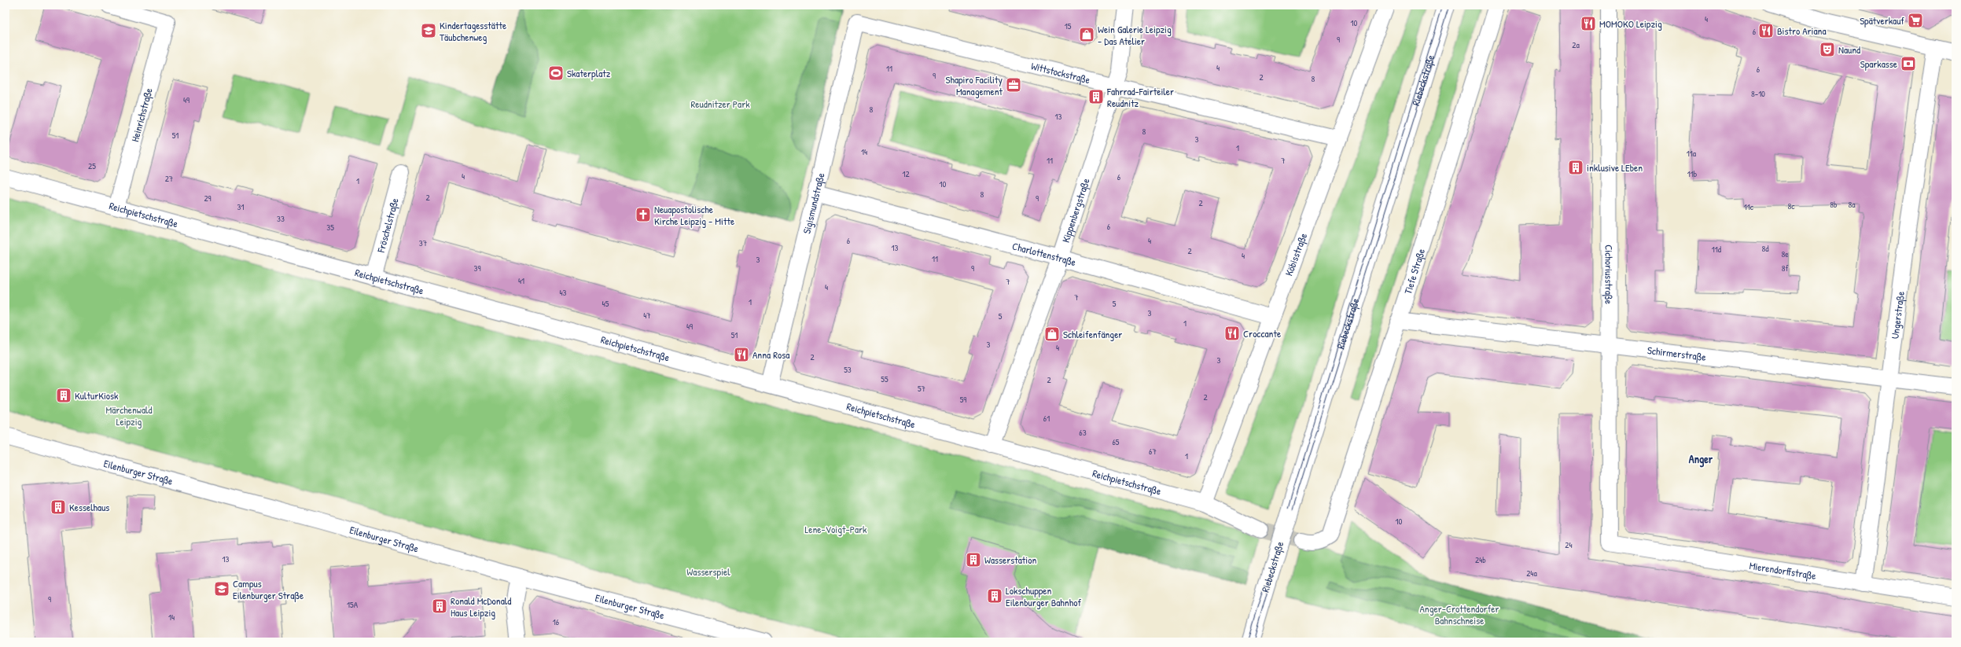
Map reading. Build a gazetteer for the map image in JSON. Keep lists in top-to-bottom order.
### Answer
{
  "streets": {
    "main road": ["Riebeckstraße"],
    "street": [
      "Wittstockstraße",
      "Heinrichstraße",
      "Sigismundstraße",
      "Kippenbergstraße",
      "Reichpietschstraße",
      "Fröschelstraße",
      "Charlottenstraße",
      "Köbisstraße",
      "Tiefe Straße",
      "Cichoriusstraße",
      "Ungerstraße",
      "Schirmerstraße",
      "Eilenburger Straße",
      "Mierendorffstraße"
    ]
  },
  "crossings": [
    ["Wittstockstraße", "Sigismundstraße"],
    ["Wittstockstraße", "Kippenbergstraße"],
    ["Wittstockstraße", "Köbisstraße"],
    ["Heinrichstraße", "Reichpietschstraße"],
    ["Sigismundstraße", "Reichpietschstraße"],
    ["Sigismundstraße", "Charlottenstraße"],
    ["Kippenbergstraße", "Reichpietschstraße"],
    ["Kippenbergstraße", "Charlottenstraße"],
    ["Reichpietschstraße", "Fröschelstraße"],
    ["Reichpietschstraße", "Köbisstraße"],
    ["Charlottenstraße", "Köbisstraße"],
    ["Tiefe Straße", "Schirmerstraße"],
    ["Cichoriusstraße", "Schirmerstraße"],
    ["Cichoriusstraße", "Mierendorffstraße"],
    ["Ungerstraße", "Schirmerstraße"],
    ["Ungerstraße", "Mierendorffstraße"]
  ],
  "districts": ["Anger"],
  "parks": [
    "Reudnitzer Park",
    "Märchenwald Leipzig",
    "Lene-Voigt-Park",
    "Wasserspiel",
    "Anger-Crottendorfer Bahnschneise"
  ],
  "places": {
    "supermarket": ["Spätverkauf"],
    "restaurant": [
      "MOMOKO Leipzig",
      "Bistro Ariana",
      "Croccante",
      "Anna Rosa"
    ],
    "school or university": ["Kindertagesstätte Täubchenweg", "Campus Eilenburger Straße"],
    "shop": ["Wein Galerie Leipzig - Das Atelier", "Schleifenfänger"],
    "theatre": ["Naund"],
    "bank": ["Sparkasse"],
    "sports": ["Skaterplatz"],
    "office": ["Shapiro Facility Management"],
    "building": [
      "Fahrrad-Fairteiler Reudnitz",
      "inklusive LEben",
      "KulturKiosk",
      "Kesselhaus",
      "Wasserstation",
      "Lokschuppen Eilenburger Bahnhof",
      "Ronald McDonald Haus Leipzig"
    ],
    "church": ["Neuapostolische Kirche Leipzig - Mitte"]
  },
  "house_numbers": [
    "4",
    "10",
    "15",
    "6",
    "9",
    "2a",
    "4",
    "11",
    "6",
    "9",
    "2",
    "8",
    "8-10",
    "49",
    "8",
    "13",
    "8",
    "51",
    "3",
    "1",
    "14",
    "11a",
    "11",
    "7",
    "25",
    "12",
    "11b",
    "4",
    "6",
    "27",
    "1",
    "10",
    "8",
    "2",
    "29",
    "9",
    "2",
    "8b",
    "8a",
    "8c",
    "31",
    "11c",
    "33",
    "6",
    "35",
    "6",
    "4",
    "37",
    "13",
    "8d",
    "11d",
    "2",
    "8e",
    "4",
    "11",
    "3",
    "39",
    "9",
    "8f",
    "41",
    "7",
    "4",
    "43",
    "7",
    "1",
    "45",
    "5",
    "3",
    "47",
    "5",
    "1",
    "49",
    "51",
    "3",
    "4",
    "2",
    "3",
    "53",
    "55",
    "2",
    "57",
    "2",
    "59",
    "61",
    "63",
    "65",
    "67",
    "1",
    "10",
    "24",
    "13",
    "24b",
    "24a",
    "9",
    "15A",
    "14",
    "16"
  ]
}
